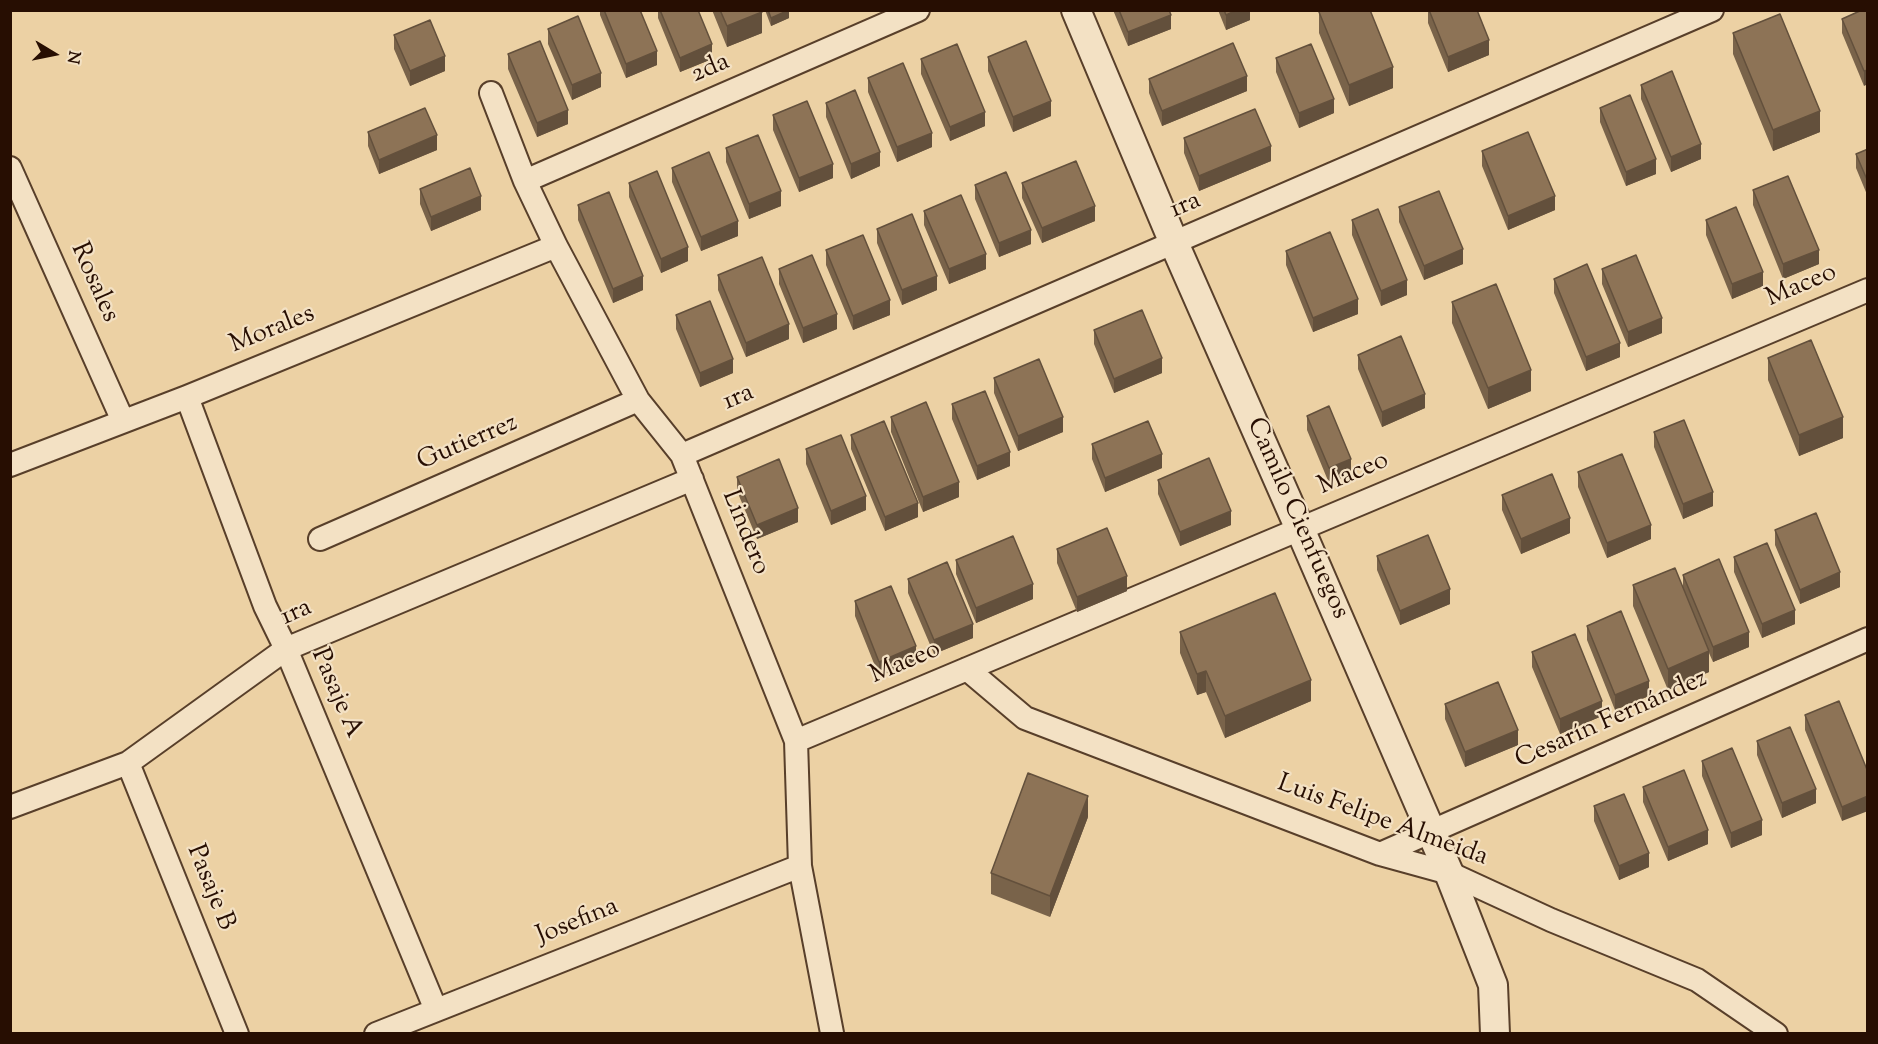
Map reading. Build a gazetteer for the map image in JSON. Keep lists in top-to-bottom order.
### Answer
{
  "streets": {
    "street": [
      "2da",
      "1ra",
      "Rosales",
      "Maceo",
      "Morales",
      "Gutierrez",
      "Camilo Cienfuegos",
      "Lindero",
      "Pasaje A",
      "Cesarín Fernández",
      "Luis Felipe Almeida",
      "Pasaje B",
      "Josefina"
    ]
  },
  "crossings": [
    ["2da", "Lindero"],
    ["1ra", "Camilo Cienfuegos"],
    ["1ra", "Lindero"],
    ["1ra", "Pasaje A"],
    ["1ra", "Pasaje B"],
    ["Rosales", "Morales"],
    ["Maceo", "Camilo Cienfuegos"],
    ["Maceo", "Lindero"],
    ["Maceo", "Luis Felipe Almeida"],
    ["Morales", "Lindero"],
    ["Morales", "Pasaje A"],
    ["Gutierrez", "Lindero"],
    ["Camilo Cienfuegos", "Cesarín Fernández"],
    ["Camilo Cienfuegos", "Luis Felipe Almeida"],
    ["Lindero", "Josefina"],
    ["Pasaje A", "Josefina"],
    ["Cesarín Fernández", "Luis Felipe Almeida"]
  ],
  "north": "right"
}
